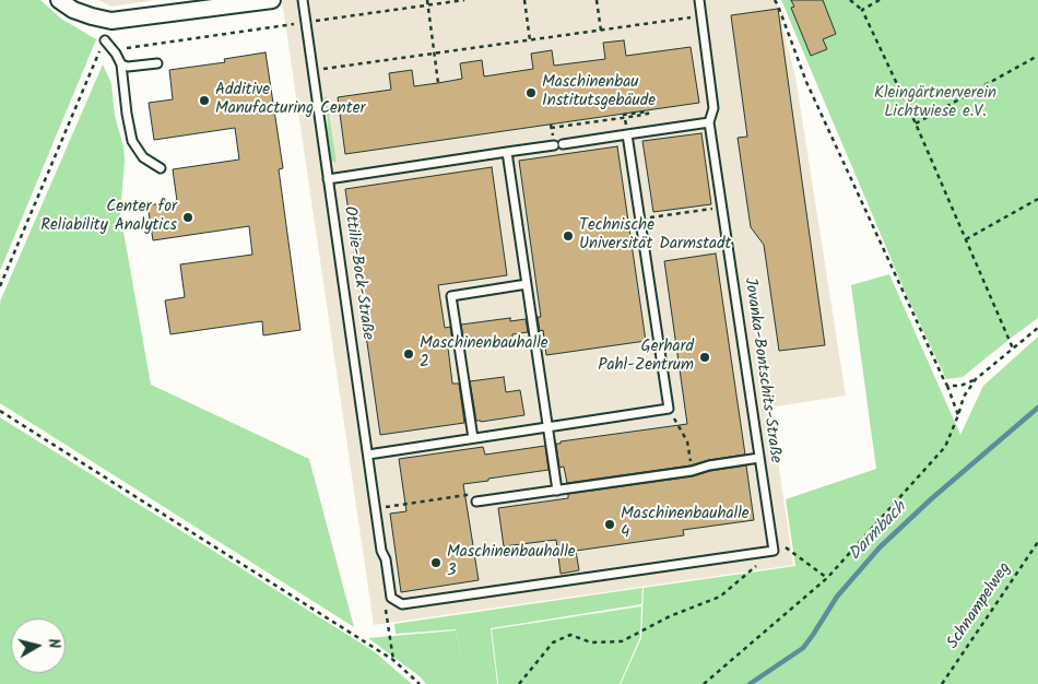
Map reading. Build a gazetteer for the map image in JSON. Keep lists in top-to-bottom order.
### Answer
{
  "streets": {
    "lane": ["Ottilie-Bock-Straße", "Jovanka-Bontschits-Straße"],
    "path": ["Schnampelweg"]
  },
  "crossings": [
    ["Ottilie-Bock-Straße", "Jovanka-Bontschits-Straße"]
  ],
  "water": ["Darmbach"],
  "parks": ["Kleingärtnerverein Lichtwiese e.V."],
  "places": [
    "Maschinenbau Institutsgebäude",
    "Additive Manufacturing Center",
    "Center for Reliability Analytics",
    "Technische Universität Darmstadt",
    "Maschinenbauhalle 2",
    "Gerhard Pahl-Zentrum",
    "Maschinenbauhalle 4",
    "Maschinenbauhalle 3"
  ],
  "north": "right"
}
